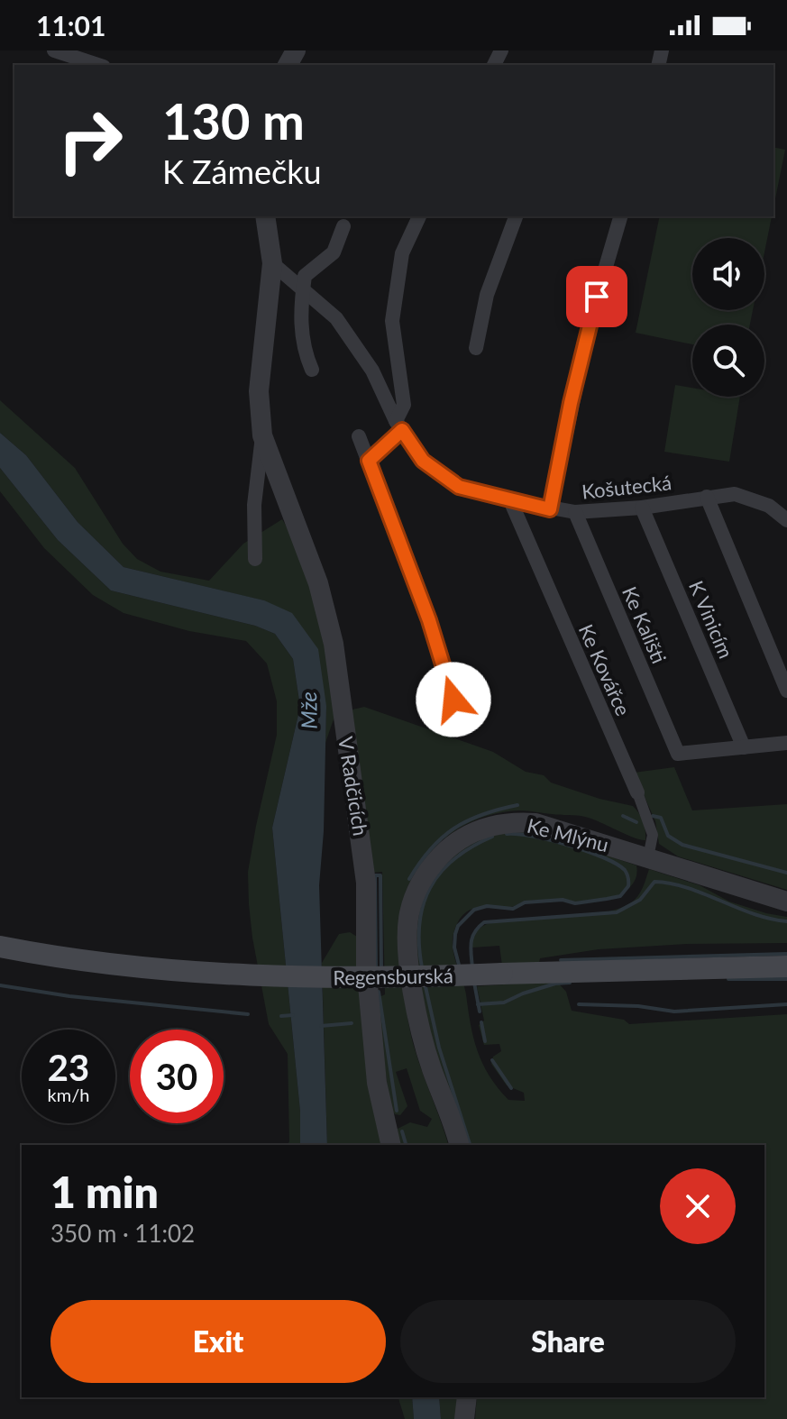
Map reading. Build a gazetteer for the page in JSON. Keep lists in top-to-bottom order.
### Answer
{
  "streets": {
    "main road": ["Regensburská"],
    "street": [
      "Košutecká",
      "K Vinicím",
      "Ke Kališti",
      "Ke Kovářce",
      "V Radčicích",
      "Ke Mlýnu"
    ]
  },
  "crossings": [
    ["Košutecká", "K Vinicím"],
    ["Košutecká", "Ke Kališti"],
    ["Košutecká", "Ke Kovářce"],
    ["Košutecká", "V Radčicích"],
    ["K Vinicím", "Ke Kališti"],
    ["Ke Kovářce", "Ke Mlýnu"]
  ],
  "water": ["Mže"],
  "page": {
    "status": "11:01",
    "turn": ["130 m", "K Zámečku"],
    "speed": "23 km/h",
    "limit": "30",
    "heading": ["1 min", "350 m · 11:02"],
    "buttons": ["Exit", "Share"]
  }
}
